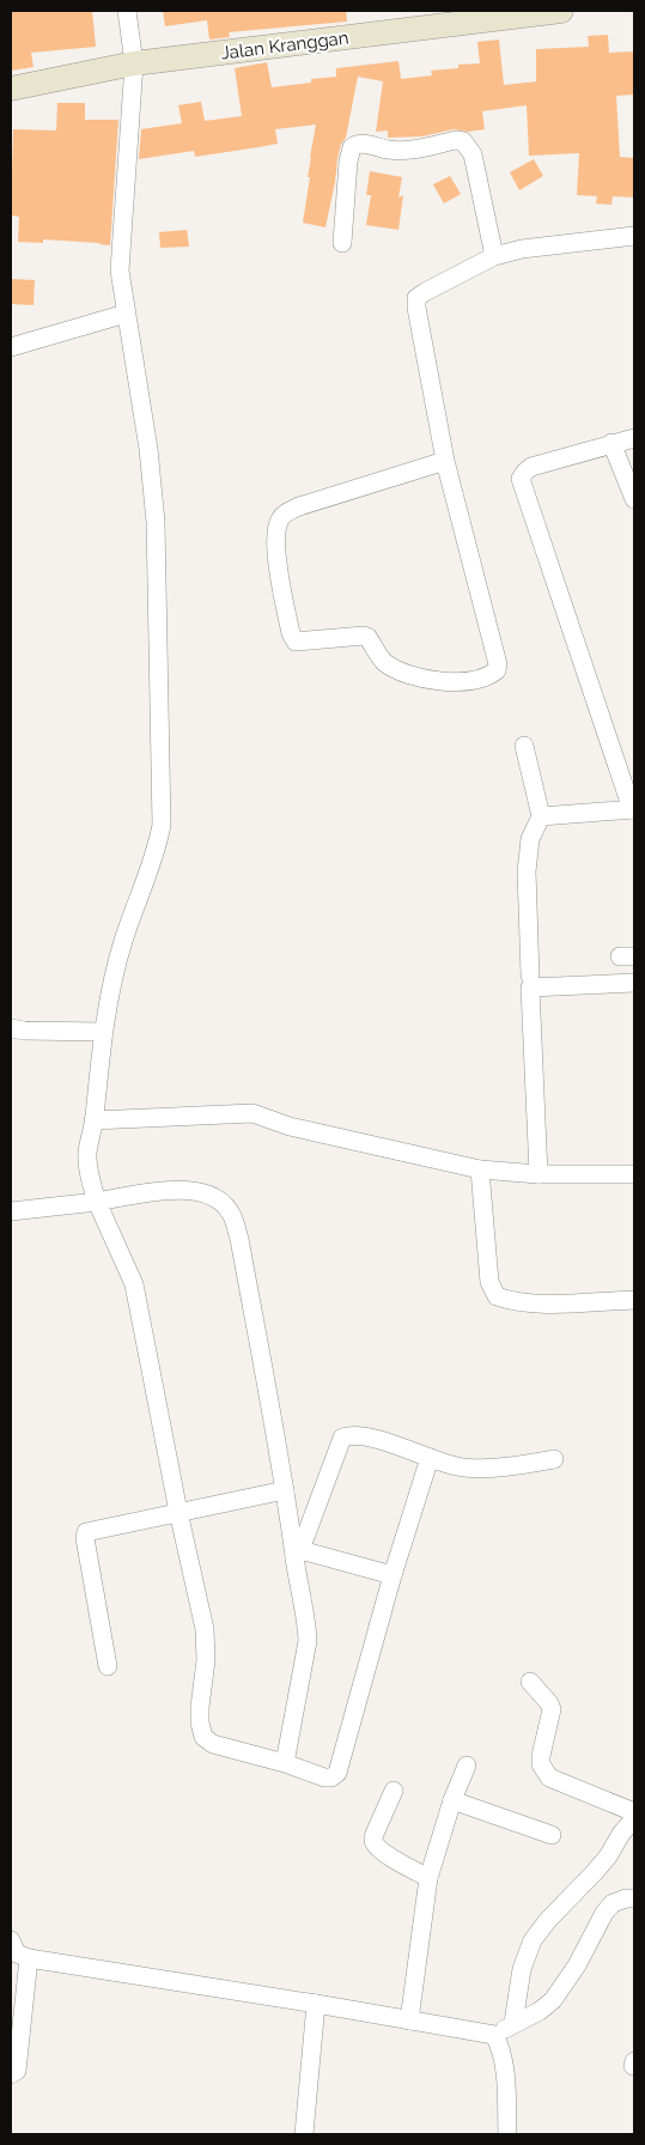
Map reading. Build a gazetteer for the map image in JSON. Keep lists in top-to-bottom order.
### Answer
{
  "streets": {
    "main road": ["Jalan Kranggan"]
  }
}
